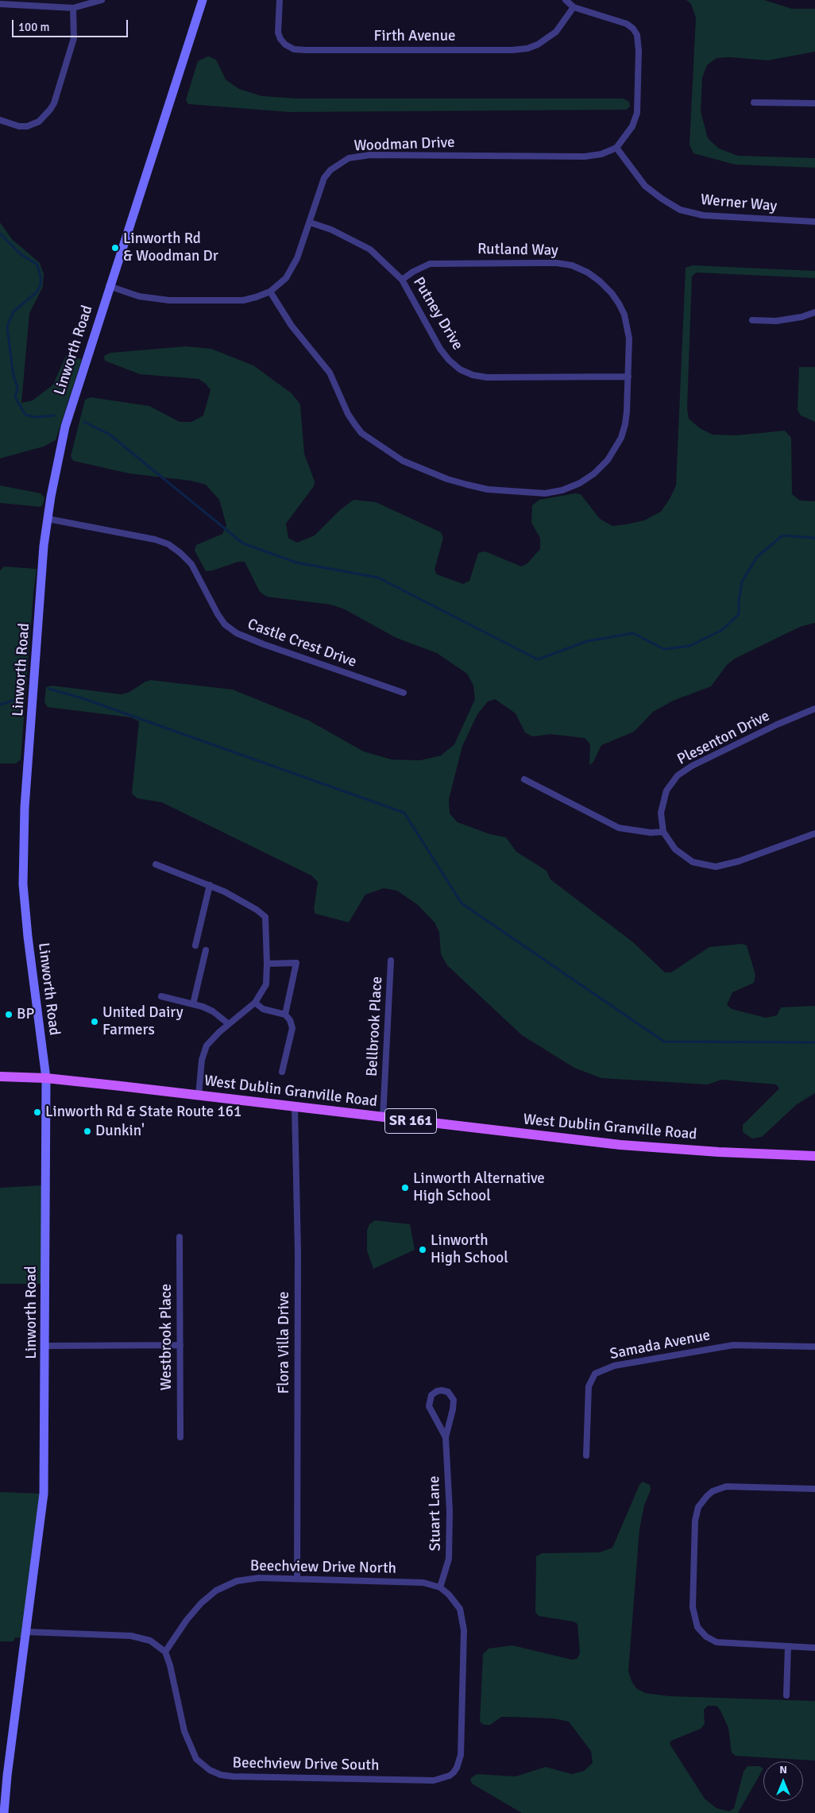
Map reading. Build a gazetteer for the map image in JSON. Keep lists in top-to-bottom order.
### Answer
{
  "streets": {
    "main road": ["Linworth Road", "West Dublin Granville Road", "SR 161"],
    "street": [
      "Firth Avenue",
      "Woodman Drive",
      "Werner Way",
      "Rutland Way",
      "Putney Drive",
      "Castle Crest Drive",
      "Plesenton Drive",
      "Bellbrook Place",
      "Westbrook Place",
      "Flora Villa Drive",
      "Samada Avenue",
      "Stuart Lane",
      "Beechview Drive North",
      "Beechview Drive South"
    ]
  },
  "crossings": [
    ["Woodman Drive", "Werner Way"],
    ["Woodman Drive", "Rutland Way"],
    ["Woodman Drive", "Putney Drive"],
    ["Woodman Drive", "Linworth Road"],
    ["Rutland Way", "Putney Drive"],
    ["Linworth Road", "Castle Crest Drive"],
    ["Linworth Road", "West Dublin Granville Road"],
    ["Bellbrook Place", "West Dublin Granville Road"],
    ["West Dublin Granville Road", "Flora Villa Drive"],
    ["Flora Villa Drive", "Beechview Drive North"],
    ["Stuart Lane", "Beechview Drive North"],
    ["Stuart Lane", "Beechview Drive South"],
    ["Beechview Drive North", "Beechview Drive South"]
  ],
  "places": [
    "Linworth Rd & Woodman Dr",
    "BP",
    "United Dairy Farmers",
    "Linworth Rd & State Route 161",
    "Dunkin'",
    "Linworth Alternative High School",
    "Linworth High School"
  ],
  "scale_bar": "100 m",
  "north": "top"
}
